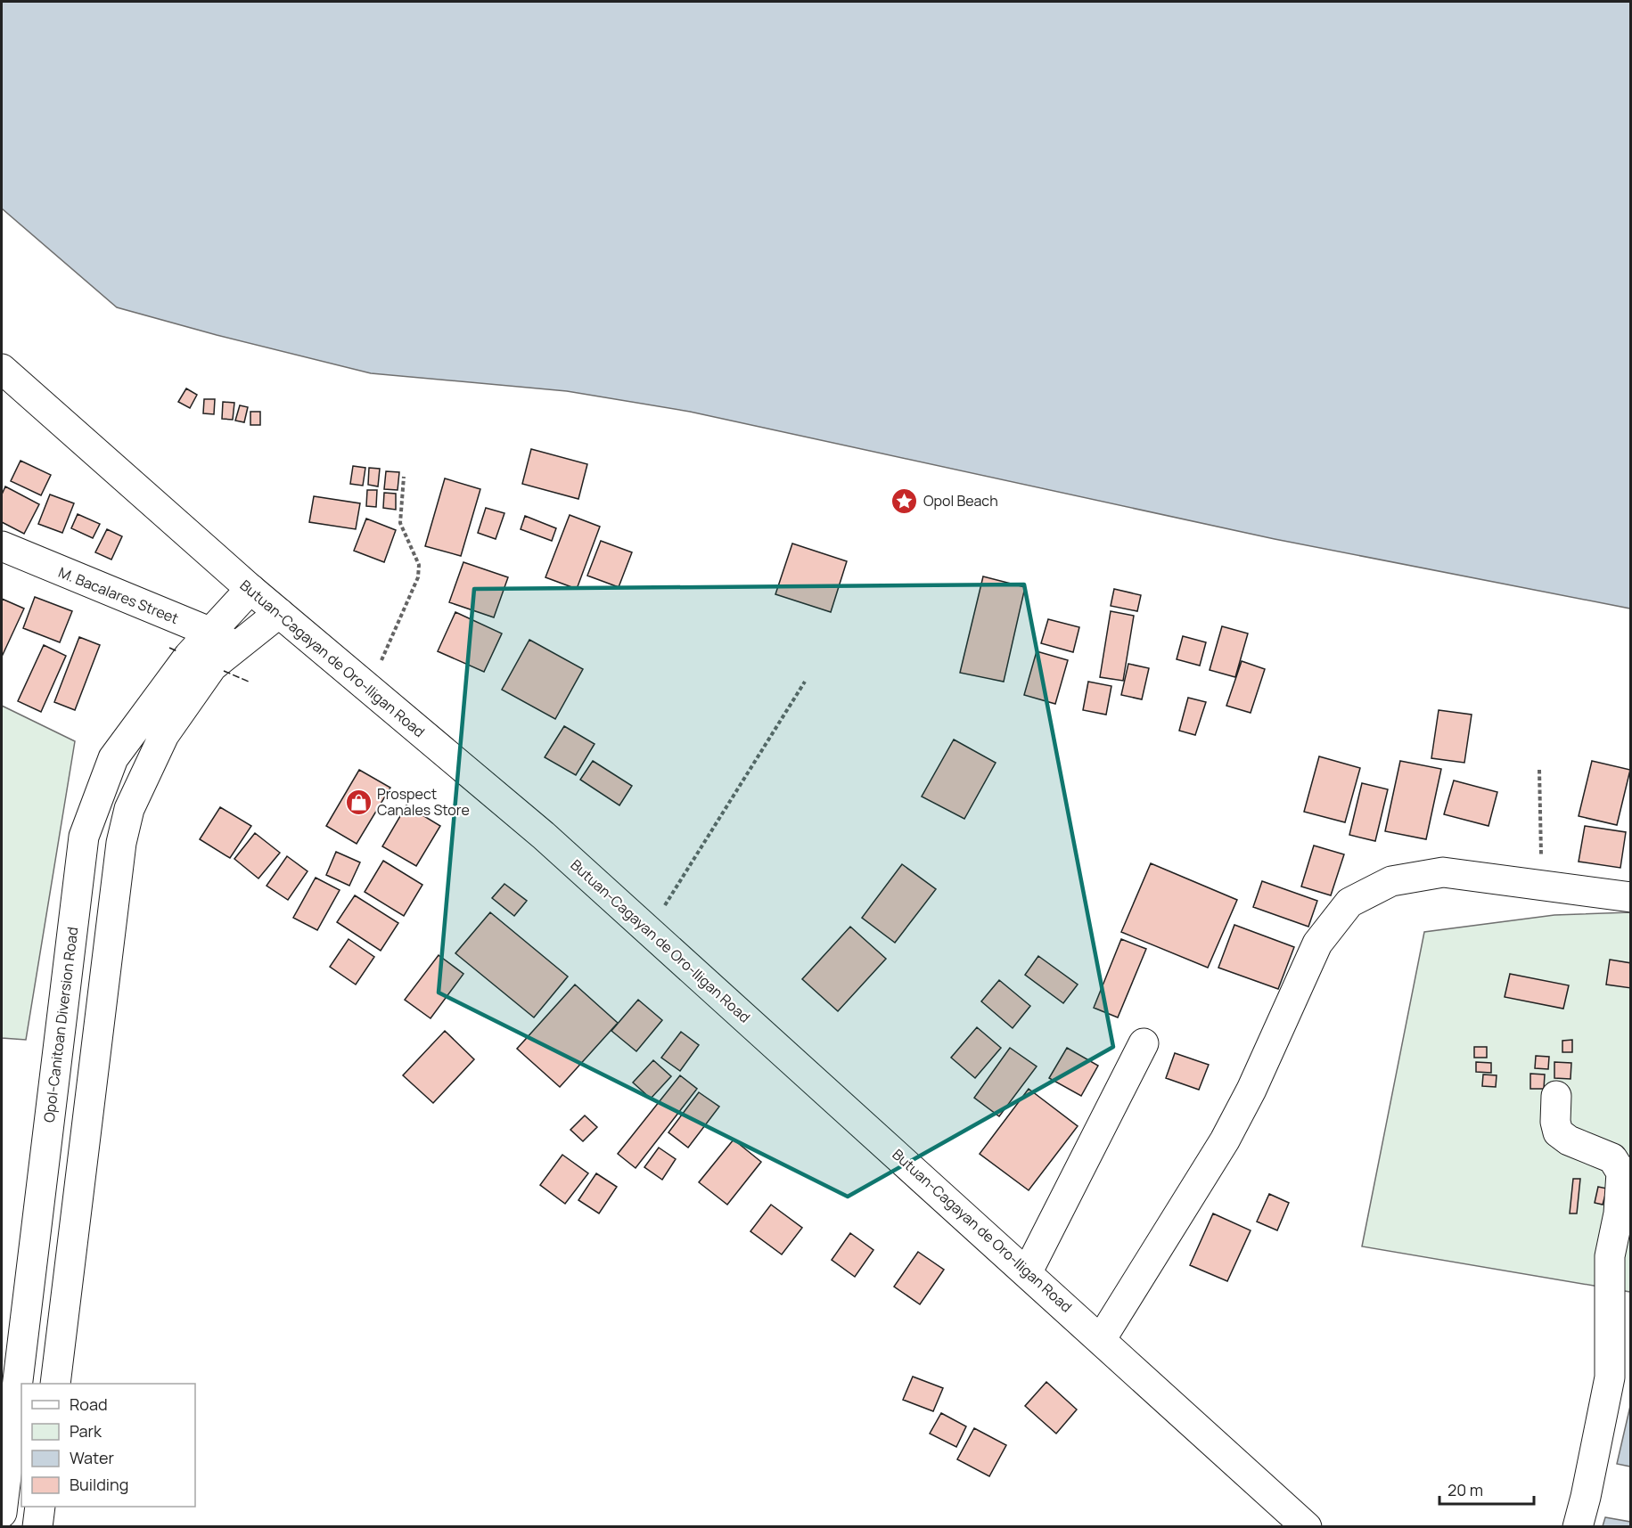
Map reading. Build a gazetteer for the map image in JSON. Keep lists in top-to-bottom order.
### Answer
{
  "streets": {
    "main road": ["M. Bacalares Street", "Butuan-Cagayan de Oro-Iligan Road", "Opol-Canitoan Diversion Road"]
  },
  "crossings": [
    ["M. Bacalares Street", "Opol-Canitoan Diversion Road"],
    ["Butuan-Cagayan de Oro-Iligan Road", "Opol-Canitoan Diversion Road"]
  ],
  "places": {
    "place": ["Opol Beach"],
    "shop": ["Prospect Canales Store"]
  },
  "legend": [
    "Road",
    "Park",
    "Water",
    "Building"
  ],
  "scale_bar": "20 m"
}
